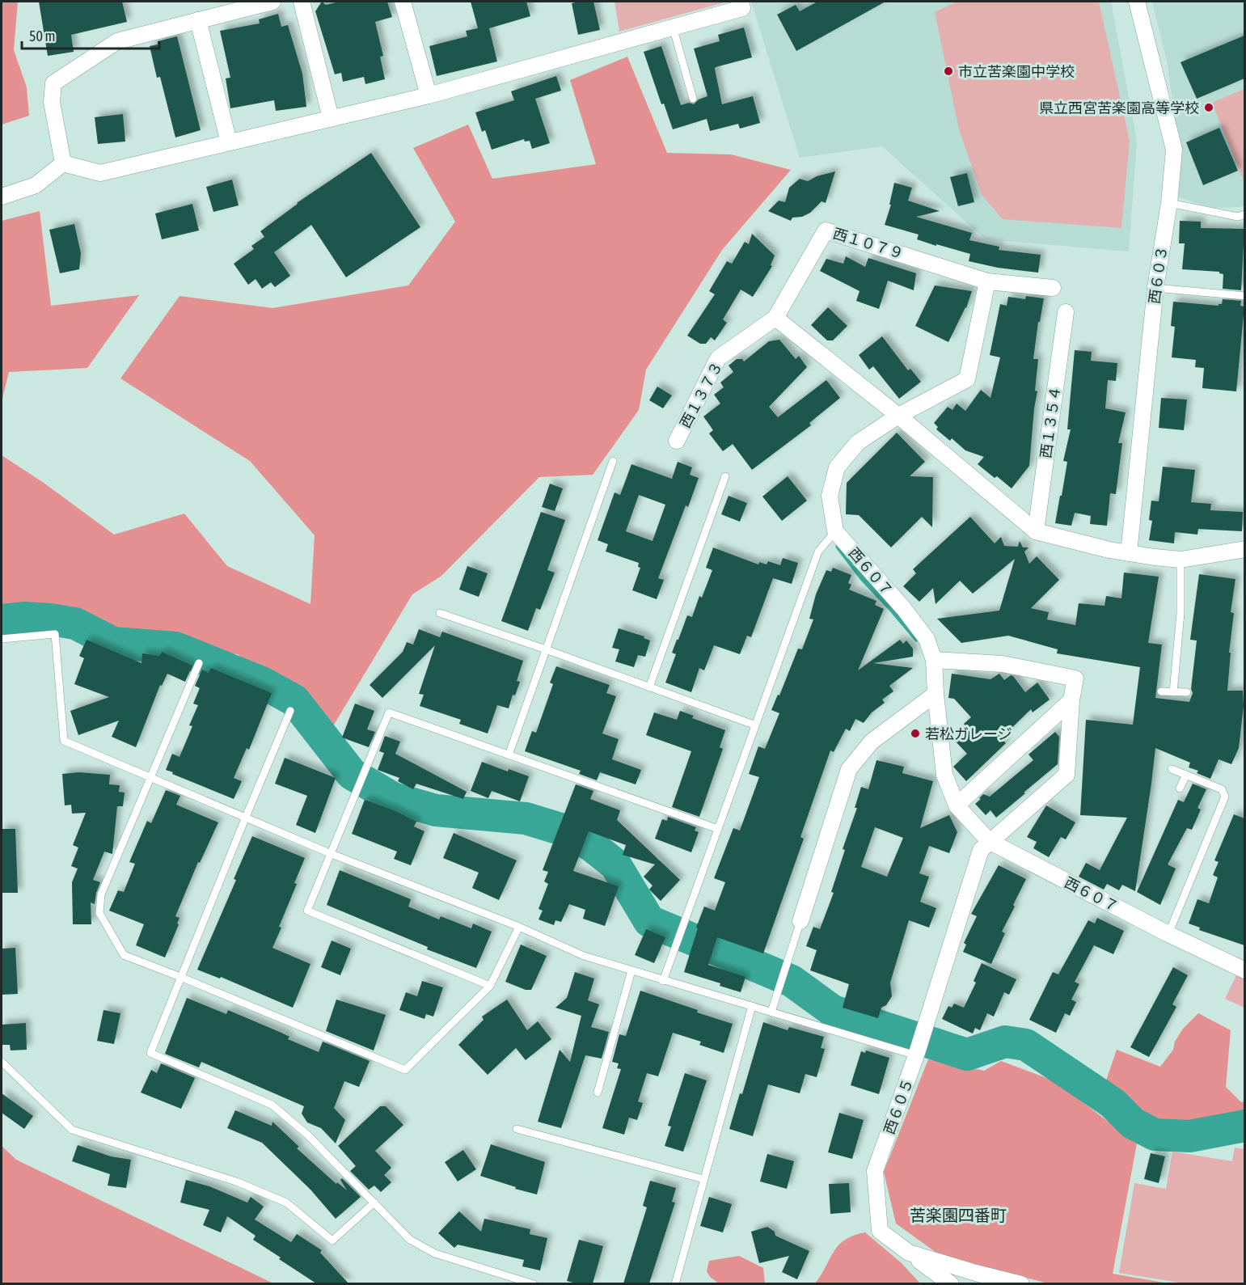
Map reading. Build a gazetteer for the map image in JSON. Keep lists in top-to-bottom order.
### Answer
{
  "streets": {
    "street": [
      "西１０７９",
      "西６０３",
      "西１３７３",
      "西１３５４",
      "西６０７",
      "西６０５"
    ]
  },
  "crossings": [
    ["西１０７９", "西１３７３"],
    ["西６０７", "西６０５"]
  ],
  "districts": ["苦楽園四番町"],
  "places": ["市立苦楽園中学校", "県立西宮苦楽園高等学校", "若松ガレージ"],
  "scale_bar": "50 m"
}
